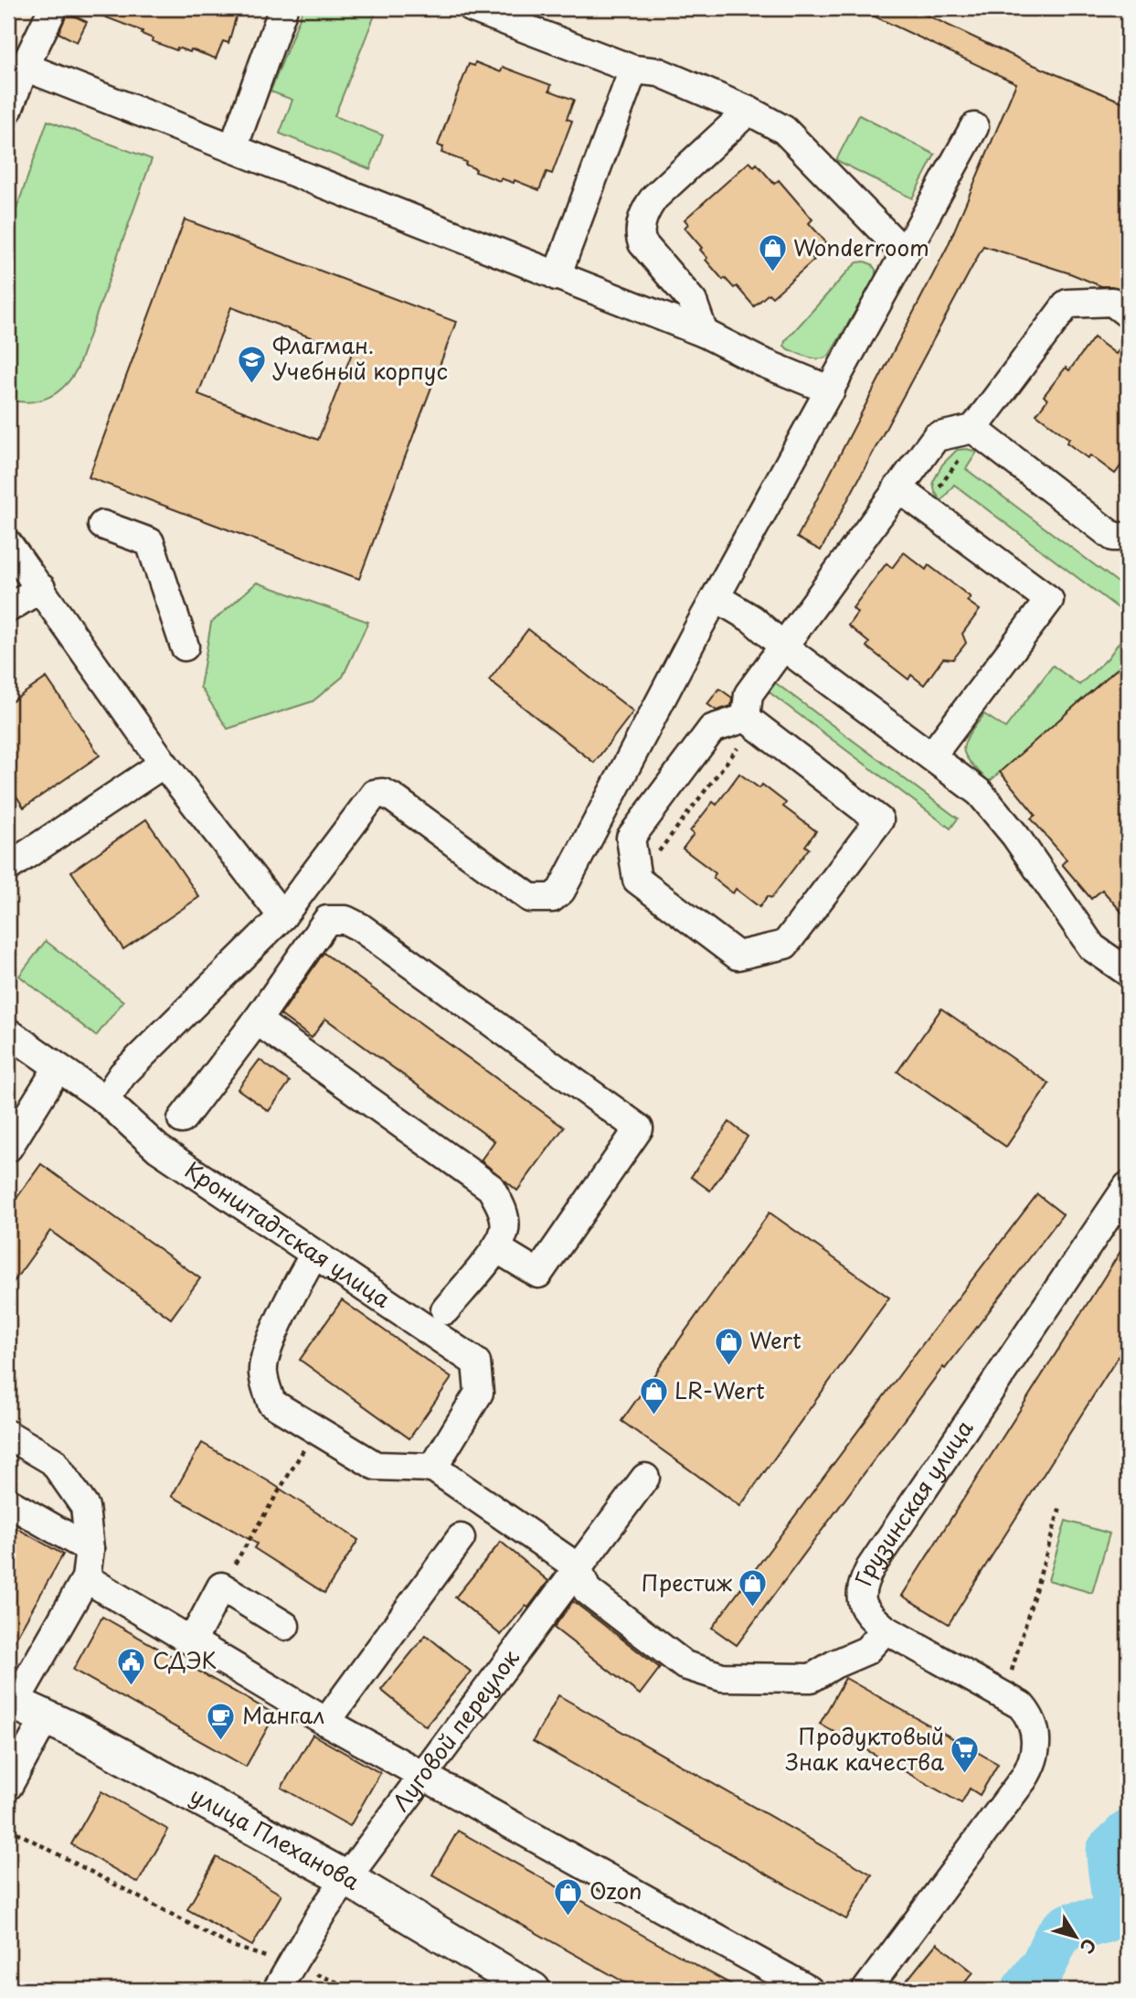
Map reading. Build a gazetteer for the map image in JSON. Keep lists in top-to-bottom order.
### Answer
{
  "streets": {
    "main road": ["улица Плеханова"],
    "street": ["Кронштадтская улица", "Грузинская улица", "Луговой переулок"]
  },
  "crossings": [
    ["Луговой переулок", "улица Плеханова"]
  ],
  "places": {
    "shop": [
      "Wonderroom",
      "Wert",
      "LR-Wert",
      "Престиж",
      "Ozon"
    ],
    "school or university": ["Флагман. Учебный корпус"],
    "public building": ["СДЭК"],
    "cafe": ["Мангал"],
    "supermarket": ["Продуктовый Знак качества"]
  },
  "north": "bottom right"
}
